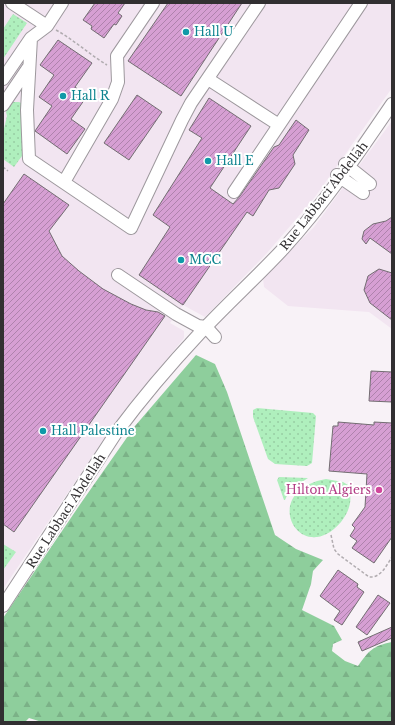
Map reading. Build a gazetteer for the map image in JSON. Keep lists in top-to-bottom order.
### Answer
{
  "streets": {
    "street": ["Rue Labbaci Abdellah"]
  },
  "places": [
    "Hall U",
    "Hall R",
    "Hall E",
    "MCC",
    "Hall Palestine",
    "Hilton Algiers"
  ]
}
